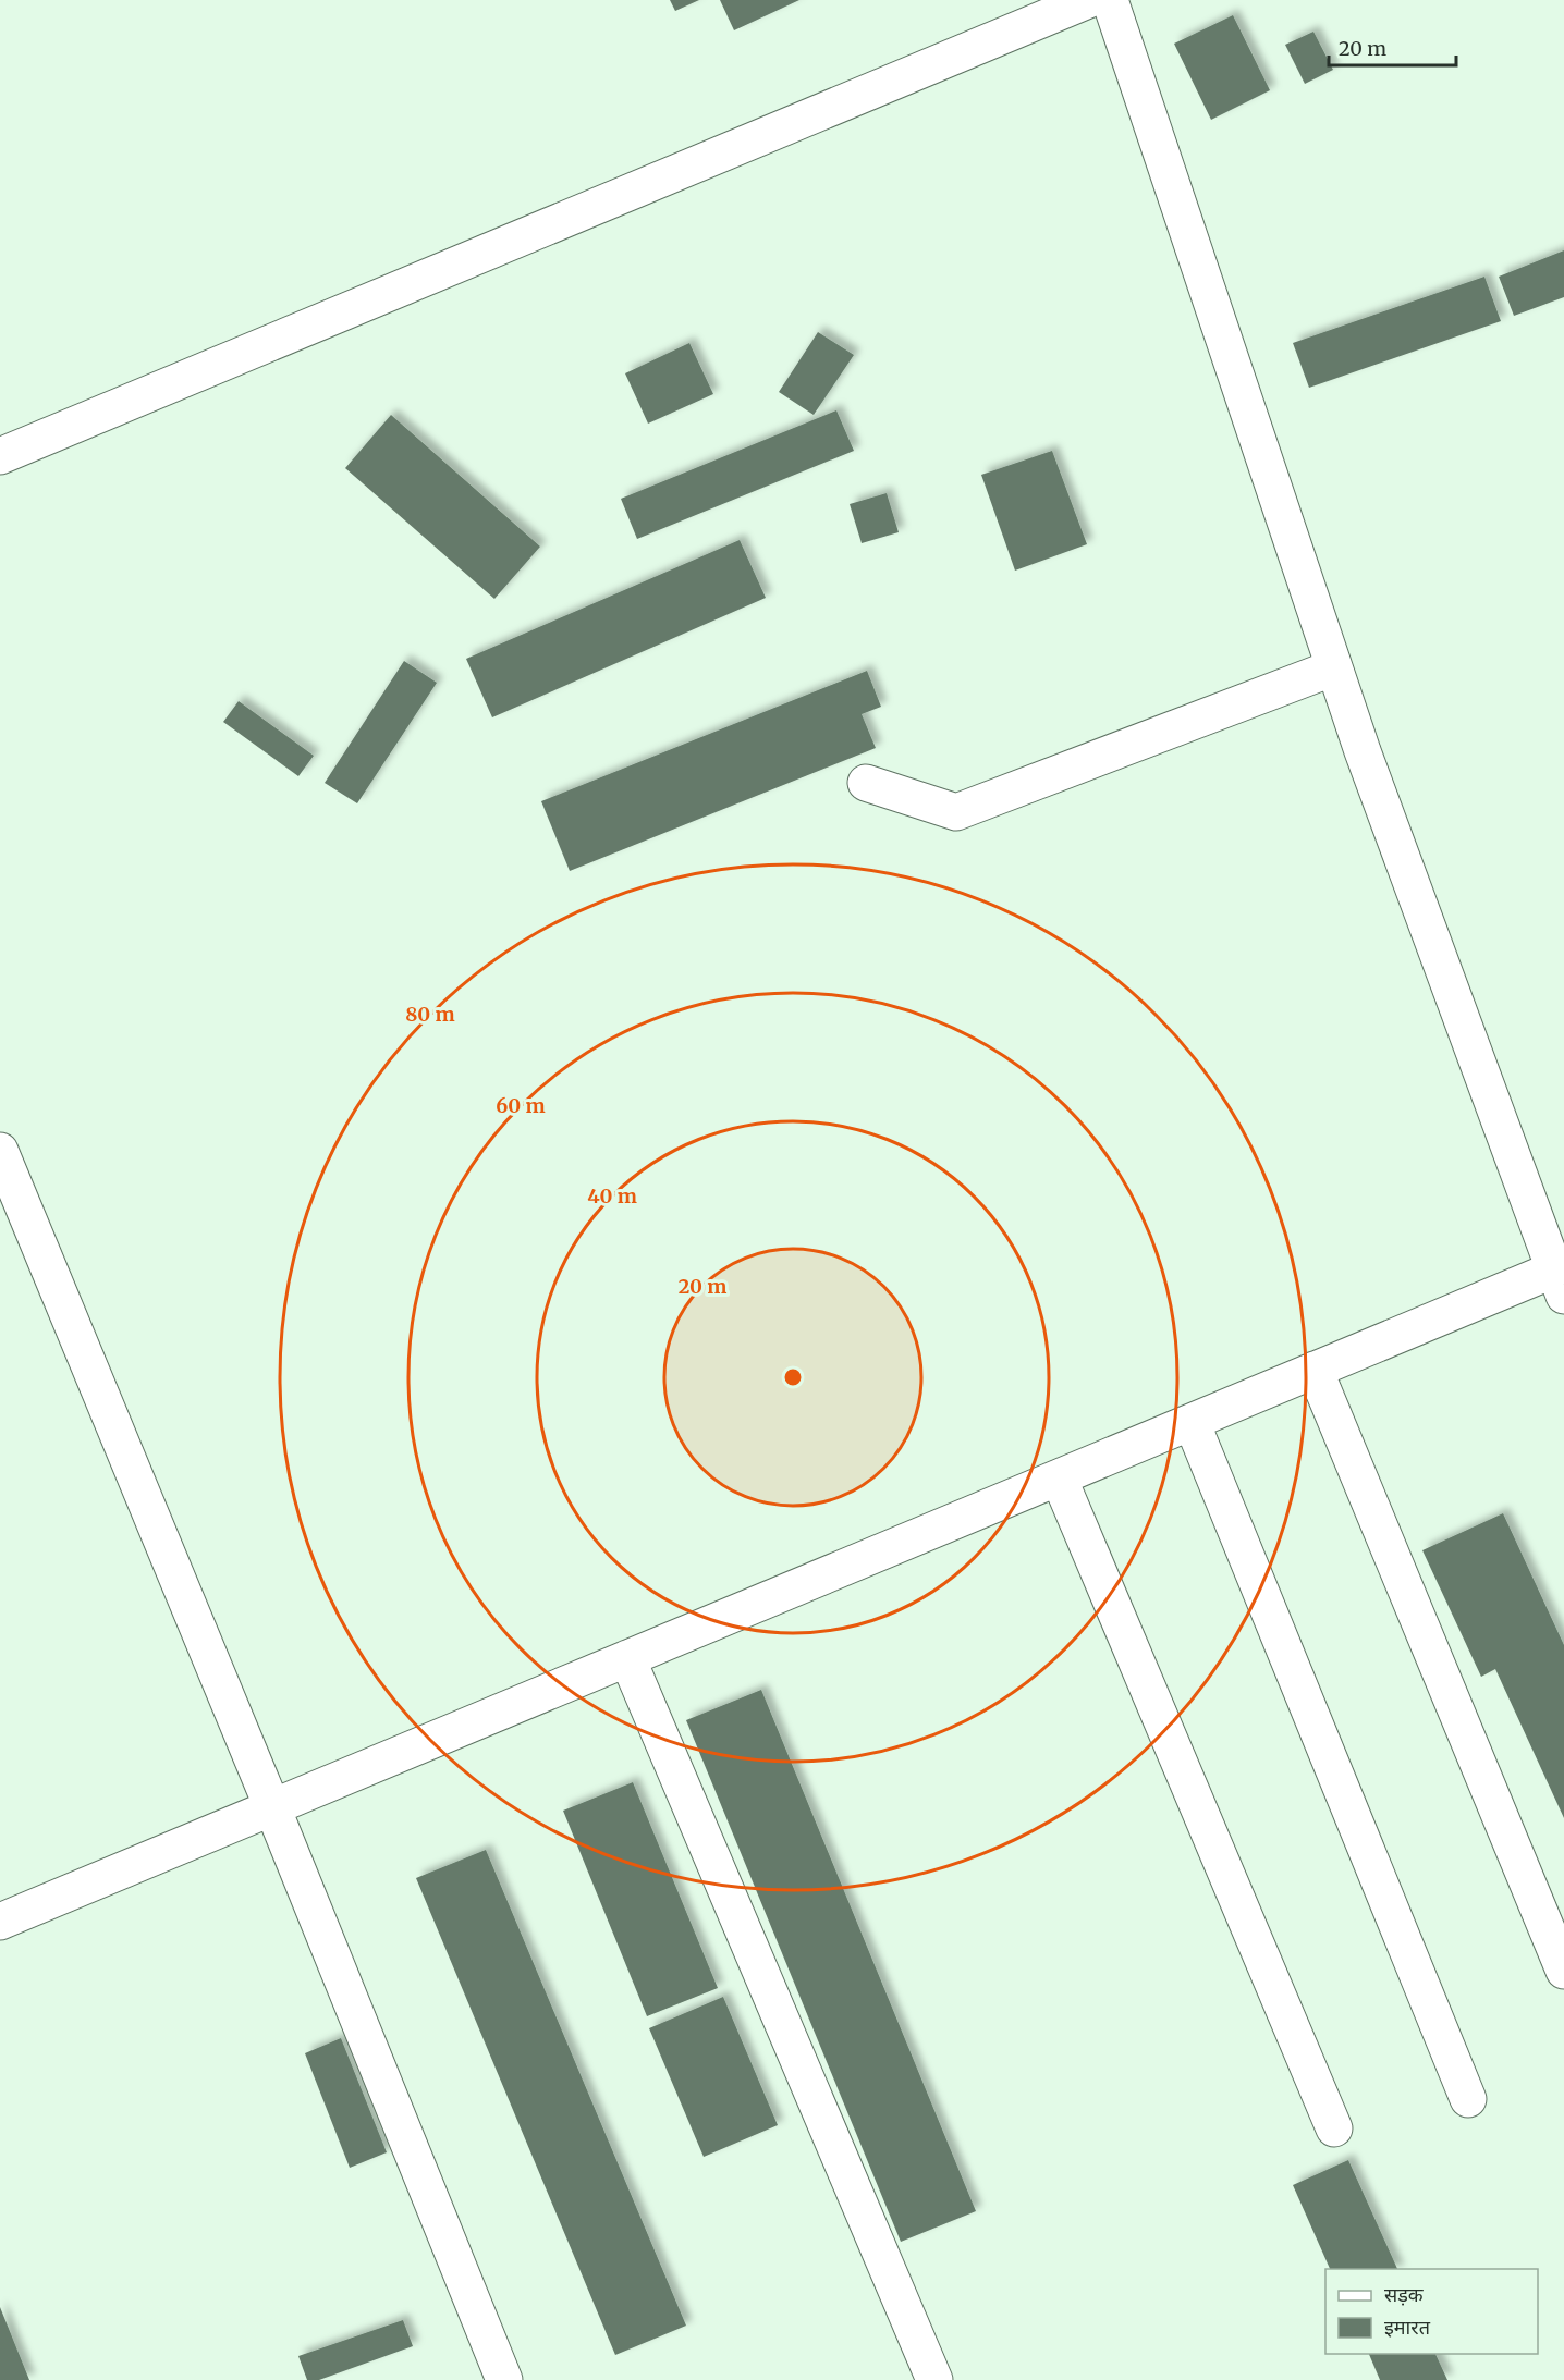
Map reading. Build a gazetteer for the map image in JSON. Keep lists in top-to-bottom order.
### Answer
{
  "legend": ["सड़क", "इमारत"],
  "scale_bar": "20 m",
  "rings": [
    "80 m",
    "60 m",
    "40 m",
    "20 m"
  ]
}
